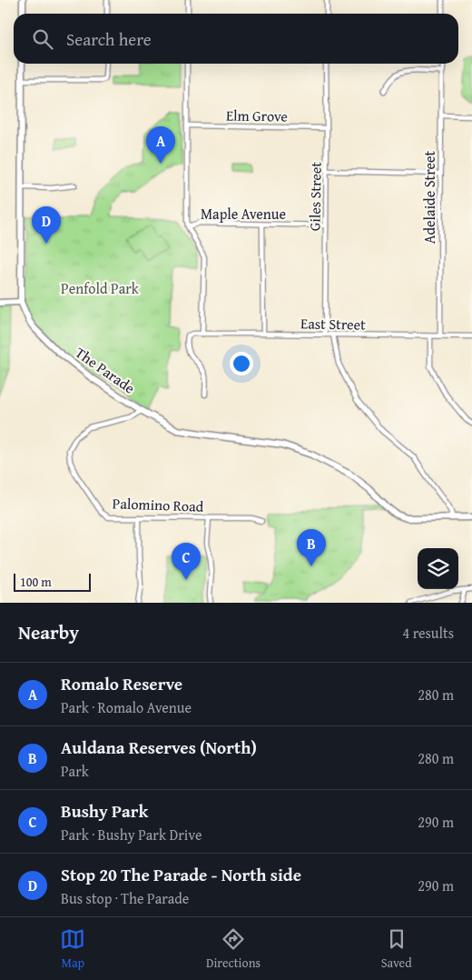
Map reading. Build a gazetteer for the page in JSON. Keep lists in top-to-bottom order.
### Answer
{
  "streets": {
    "street": [
      "Elm Grove",
      "Giles Street",
      "Adelaide Street",
      "Maple Avenue",
      "East Street",
      "The Parade",
      "Palomino Road"
    ]
  },
  "crossings": [
    ["Elm Grove", "Giles Street"],
    ["Giles Street", "Maple Avenue"],
    ["Giles Street", "East Street"],
    ["Adelaide Street", "East Street"],
    ["The Parade", "Palomino Road"]
  ],
  "parks": ["Penfold Park"],
  "scale_bar": "100 m",
  "page": {
    "search": "Search here",
    "pins": [
      "A",
      "D",
      "B",
      "C"
    ],
    "scale": "100 m",
    "heading": ["Nearby", "4 results"],
    "list": [
      {
        "mark": "A",
        "name": "Romalo Reserve",
        "note": "Park · Romalo Avenue",
        "value": "280 m"
      },
      {
        "mark": "B",
        "name": "Auldana Reserves (North)",
        "note": "Park",
        "value": "280 m"
      },
      {
        "mark": "C",
        "name": "Bushy Park",
        "note": "Park · Bushy Park Drive",
        "value": "290 m"
      },
      {
        "mark": "D",
        "name": "Stop 20 The Parade - North side",
        "note": "Bus stop · The Parade",
        "value": "290 m"
      }
    ],
    "nav": ["Map", "Directions", "Saved"]
  }
}
